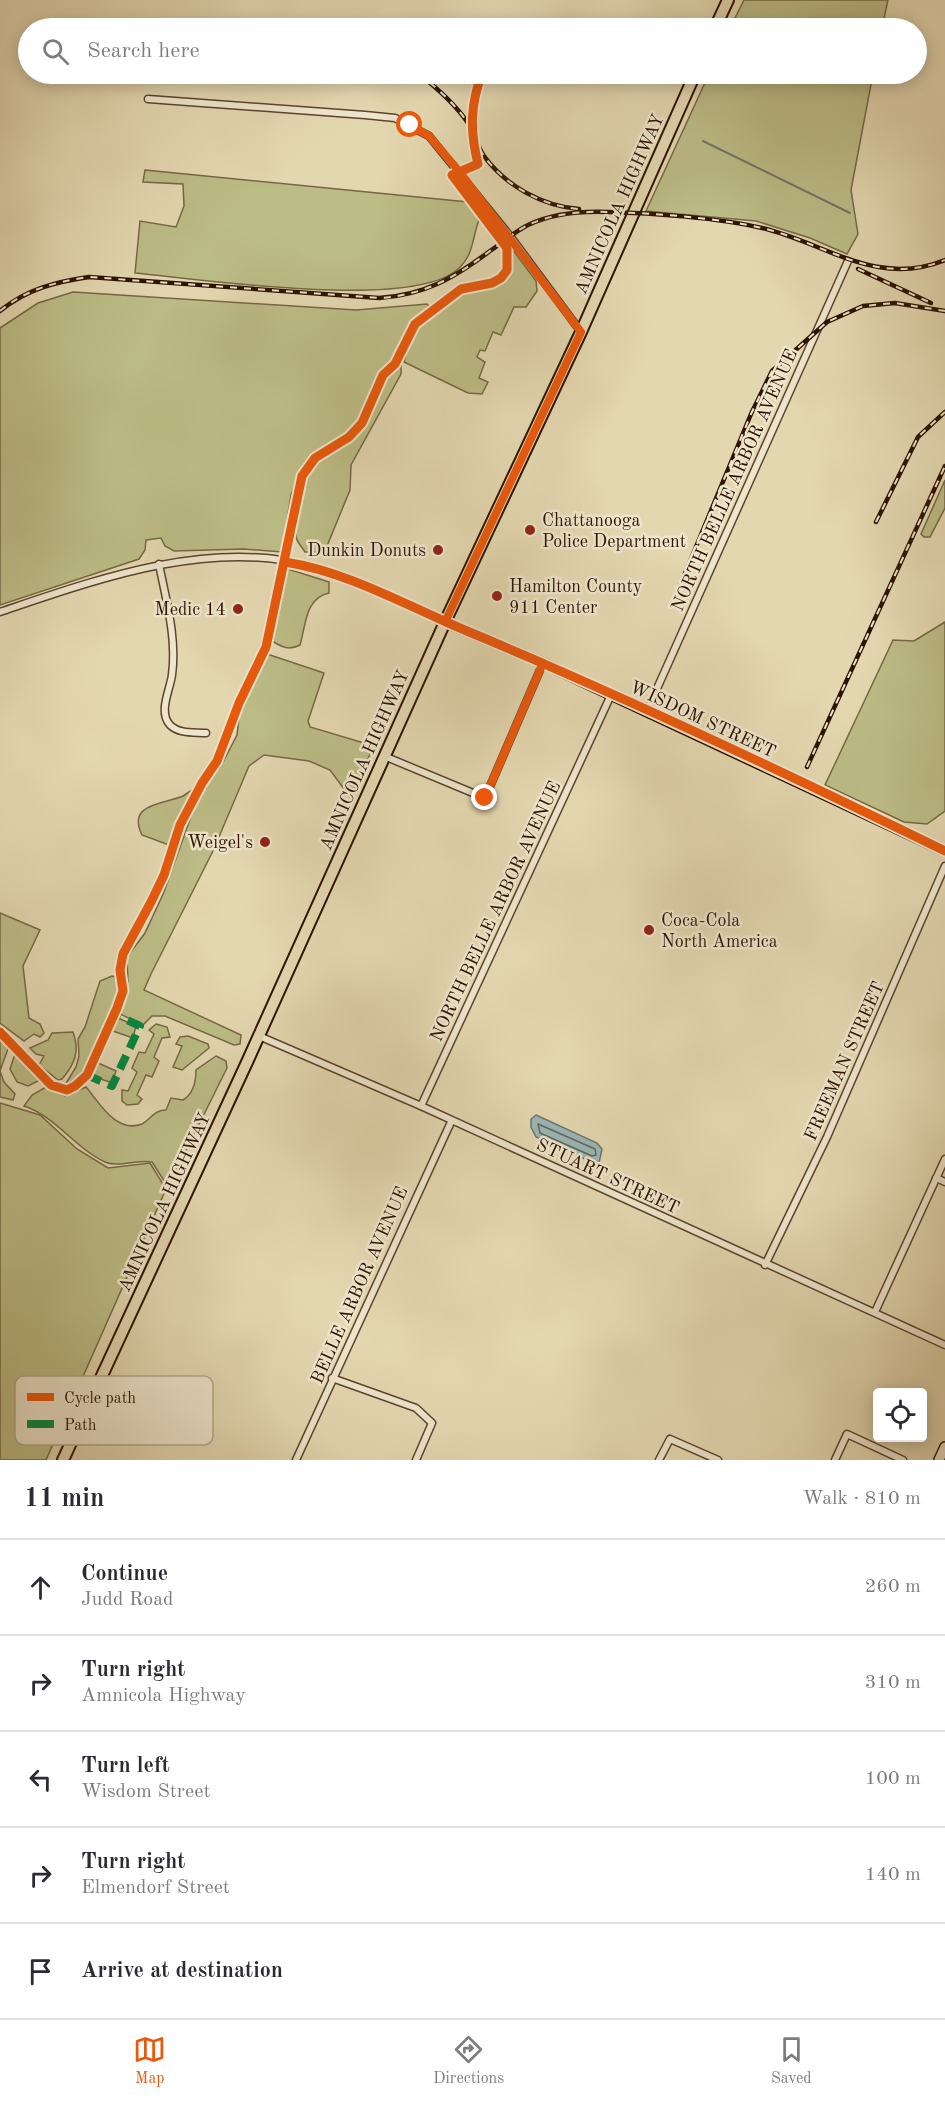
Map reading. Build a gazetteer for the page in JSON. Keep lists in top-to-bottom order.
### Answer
{
  "streets": {
    "main road": ["AMNICOLA HIGHWAY"],
    "street": [
      "NORTH BELLE ARBOR AVENUE",
      "WISDOM STREET",
      "FREEMAN STREET",
      "STUART STREET",
      "BELLE ARBOR AVENUE"
    ]
  },
  "crossings": [
    ["AMNICOLA HIGHWAY", "WISDOM STREET"],
    ["AMNICOLA HIGHWAY", "STUART STREET"],
    ["NORTH BELLE ARBOR AVENUE", "WISDOM STREET"],
    ["NORTH BELLE ARBOR AVENUE", "STUART STREET"],
    ["FREEMAN STREET", "STUART STREET"],
    ["STUART STREET", "BELLE ARBOR AVENUE"]
  ],
  "places": [
    "Chattanooga Police Department",
    "Dunkin Donuts",
    "Hamilton County 911 Center",
    "Medic 14",
    "Weigel's",
    "Coca-Cola North America"
  ],
  "legend": ["Cycle path", "Path"],
  "page": {
    "search": "Search here",
    "heading": ["11 min", "Walk · 810 m"],
    "list": [
      ["Continue", "Judd Road", "260 m"],
      ["Turn right", "Amnicola Highway", "310 m"],
      ["Turn left", "Wisdom Street", "100 m"],
      ["Turn right", "Elmendorf Street", "140 m"],
      "Arrive at destination"
    ],
    "nav": ["Map", "Directions", "Saved"]
  }
}
